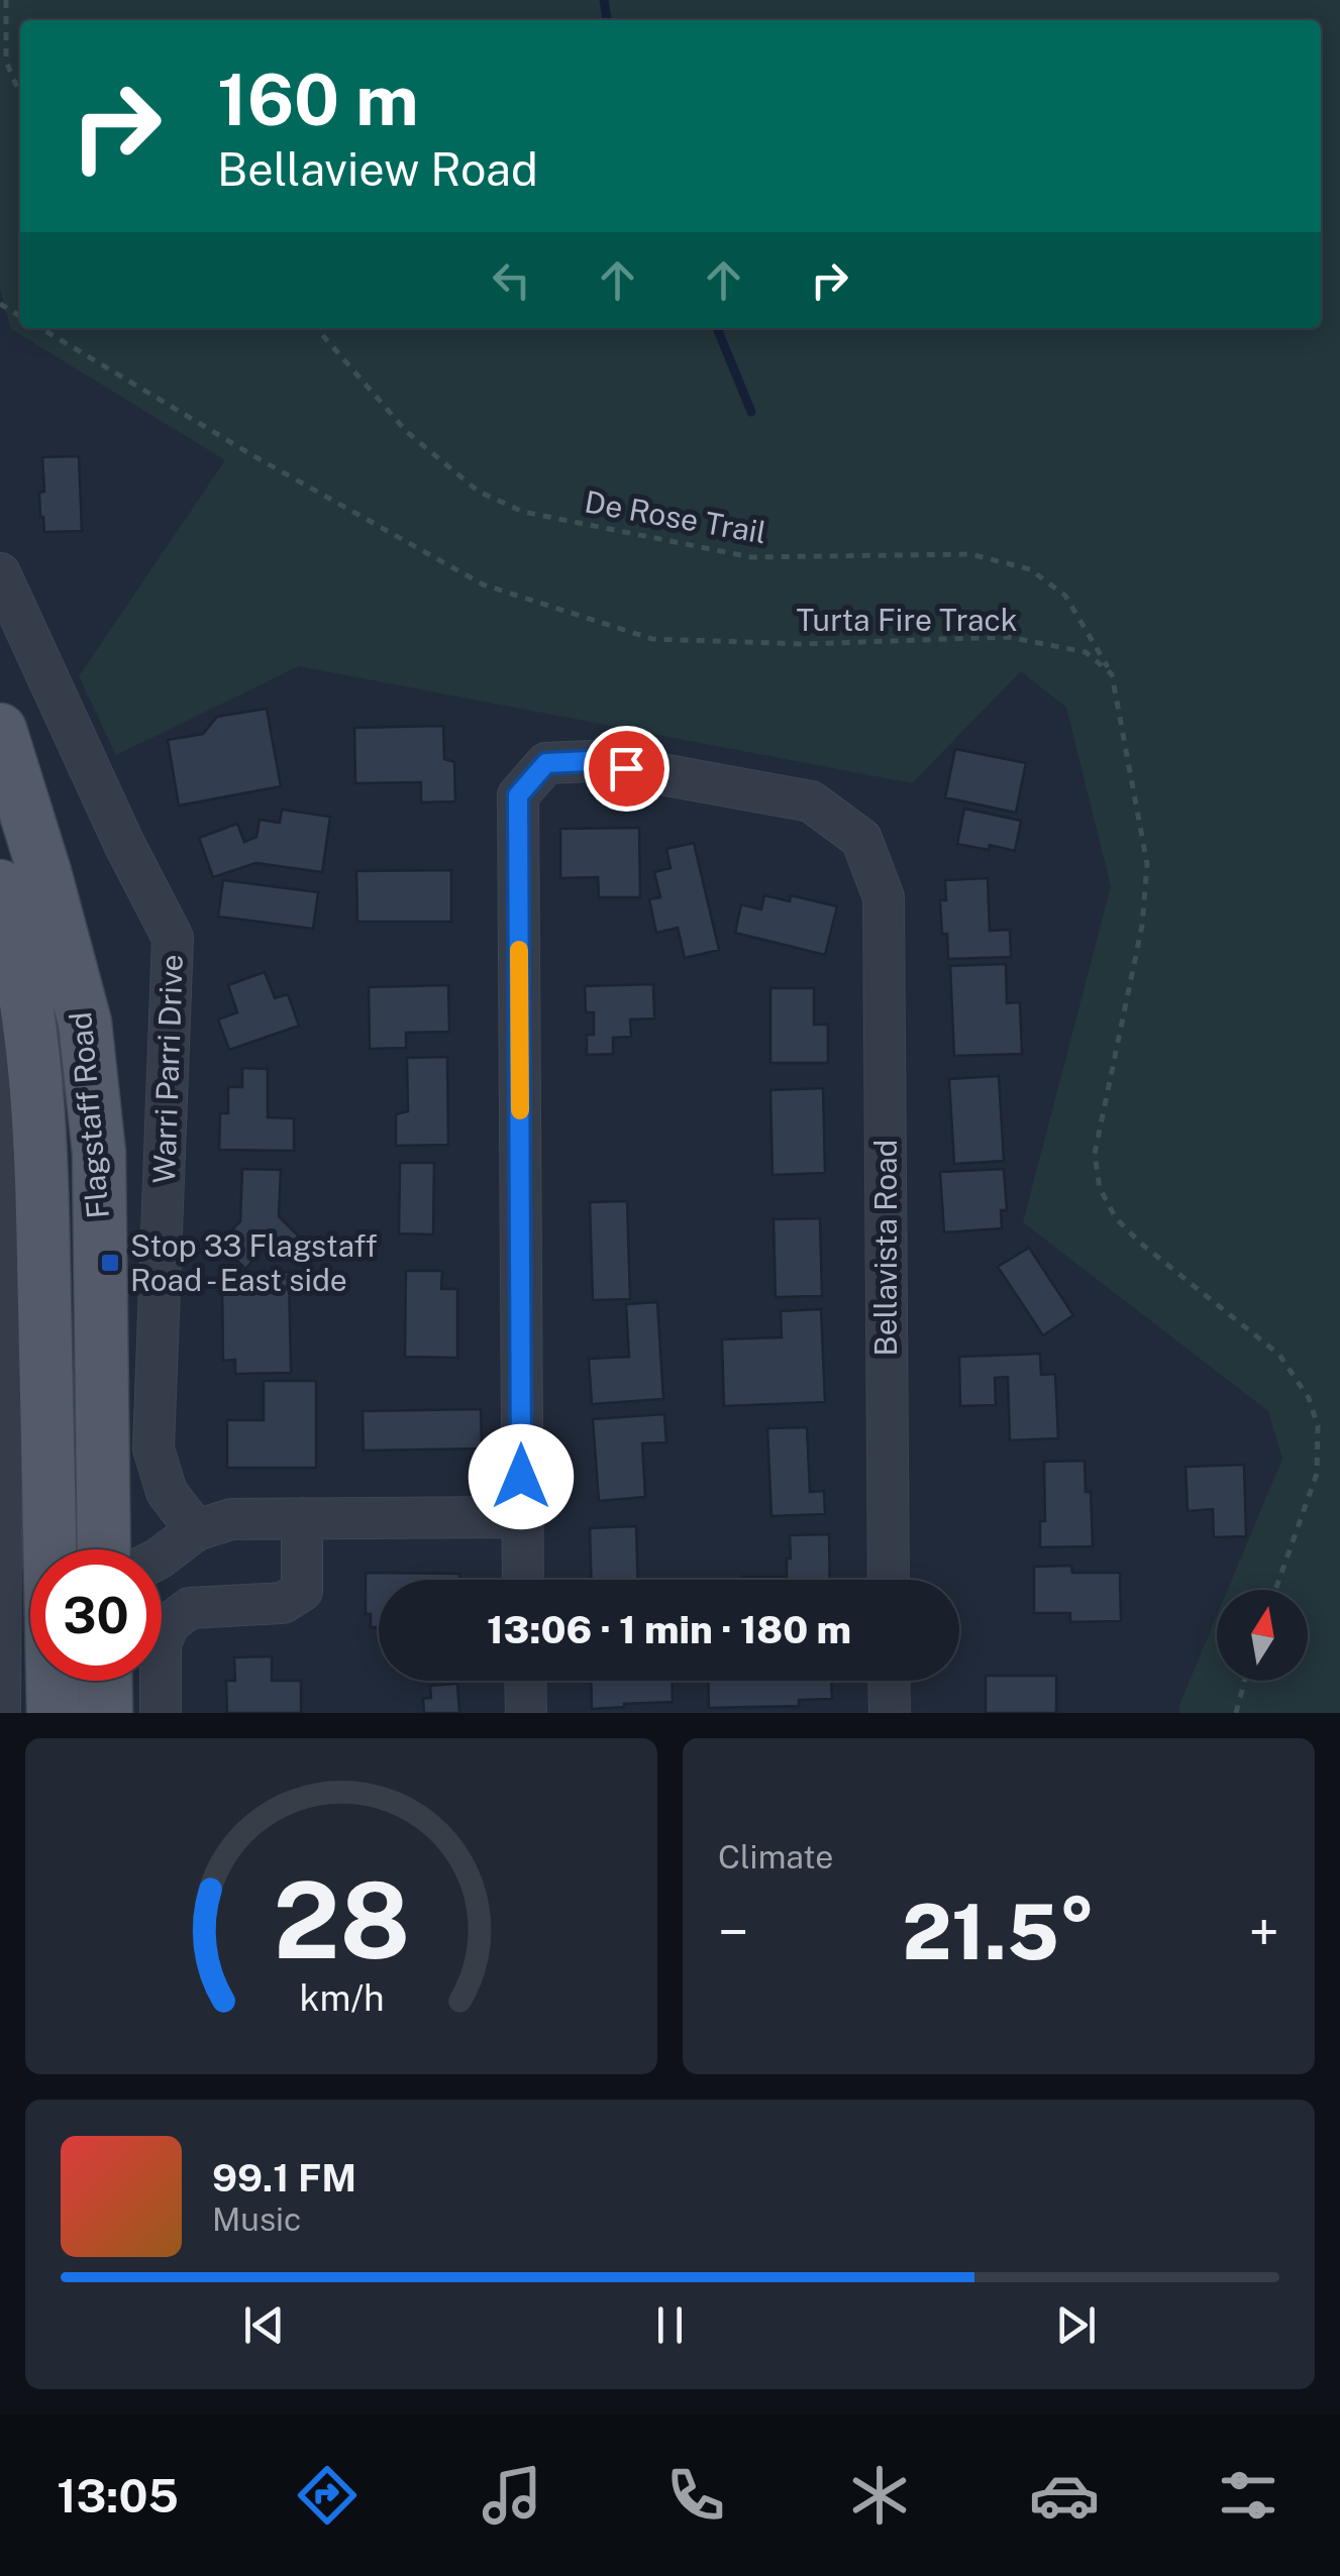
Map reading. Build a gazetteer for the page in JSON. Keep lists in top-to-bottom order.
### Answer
{
  "streets": {
    "main road": ["Flagstaff Road"],
    "street": ["Warri Parri Drive", "Bellavista Road"],
    "path": ["De Rose Trail", "Turta Fire Track"]
  },
  "crossings": [
    ["De Rose Trail", "Turta Fire Track"]
  ],
  "places": {
    "transit": ["Stop 33 Flagstaff Road - East side"]
  },
  "north": "top",
  "page": {
    "turn": ["160 m", "Bellaview Road"],
    "limit": "30",
    "trip": "13:06 · 1 min · 180 m",
    "tile": "Climate",
    "heat": ["−", "21.5°", "+"],
    "song": ["99.1 FM", "Music"],
    "tabs": "13:05",
    "gauge": ["28", "km/h"]
  }
}
